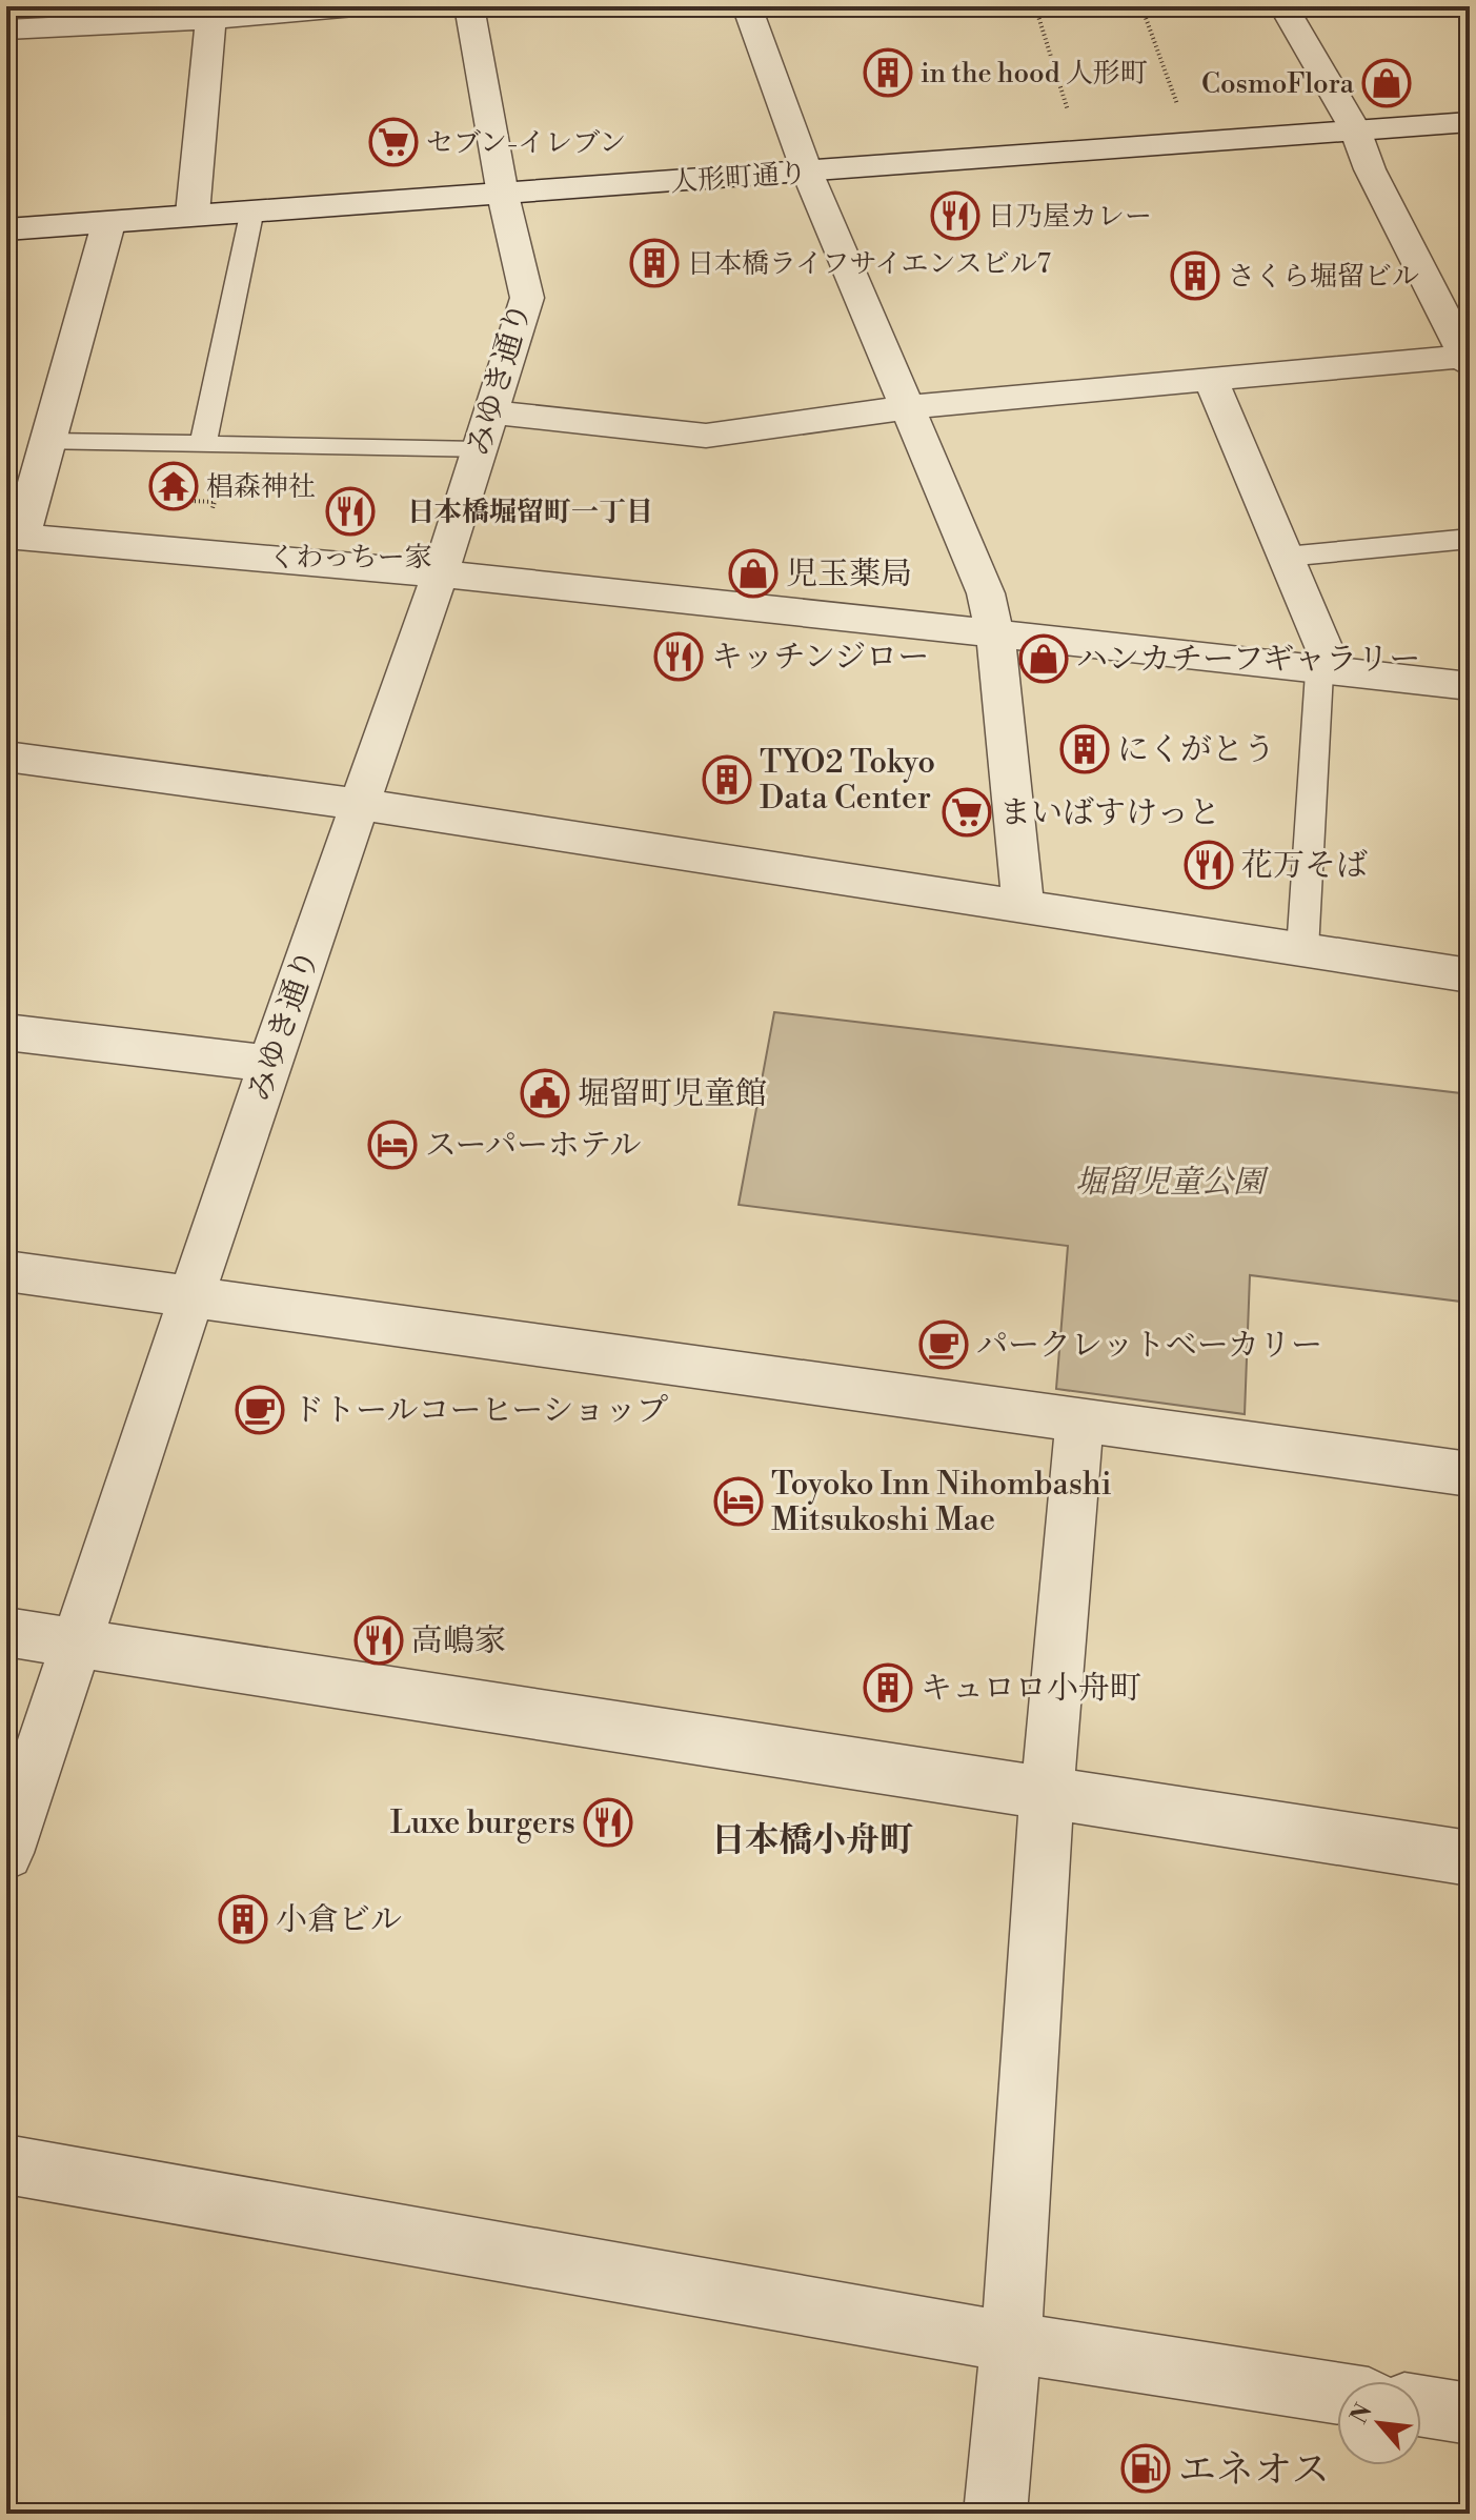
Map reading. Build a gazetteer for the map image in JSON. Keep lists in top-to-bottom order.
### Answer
{
  "streets": {
    "street": ["人形町通り", "みゆき通り"]
  },
  "crossings": [
    ["人形町通り", "みゆき通り"]
  ],
  "districts": ["日本橋堀留町一丁目", "日本橋小舟町"],
  "parks": ["堀留児童公園"],
  "places": {
    "building": [
      "in the hood 人形町",
      "日本橋ライフサイエンスビル7",
      "さくら堀留ビル",
      "にくがとう",
      "TYO2 Tokyo Data Center",
      "キュロロ小舟町",
      "小倉ビル"
    ],
    "shop": ["CosmoFlora", "児玉薬局", "ハンカチーフギャラリー"],
    "supermarket": ["セブン-イレブン", "まいばすけっと"],
    "restaurant": [
      "日乃屋カレー",
      "くわっちー家",
      "キッチンジロー",
      "花万そば",
      "高嶋家",
      "Luxe burgers"
    ],
    "temple": ["椙森神社"],
    "public building": ["堀留町児童館"],
    "hotel": ["スーパーホテル", "Toyoko Inn Nihombashi Mitsukoshi Mae"],
    "cafe": ["パークレットベーカリー", "ドトールコーヒーショップ"],
    "fuel station": ["エネオス"]
  },
  "north": "top left"
}
